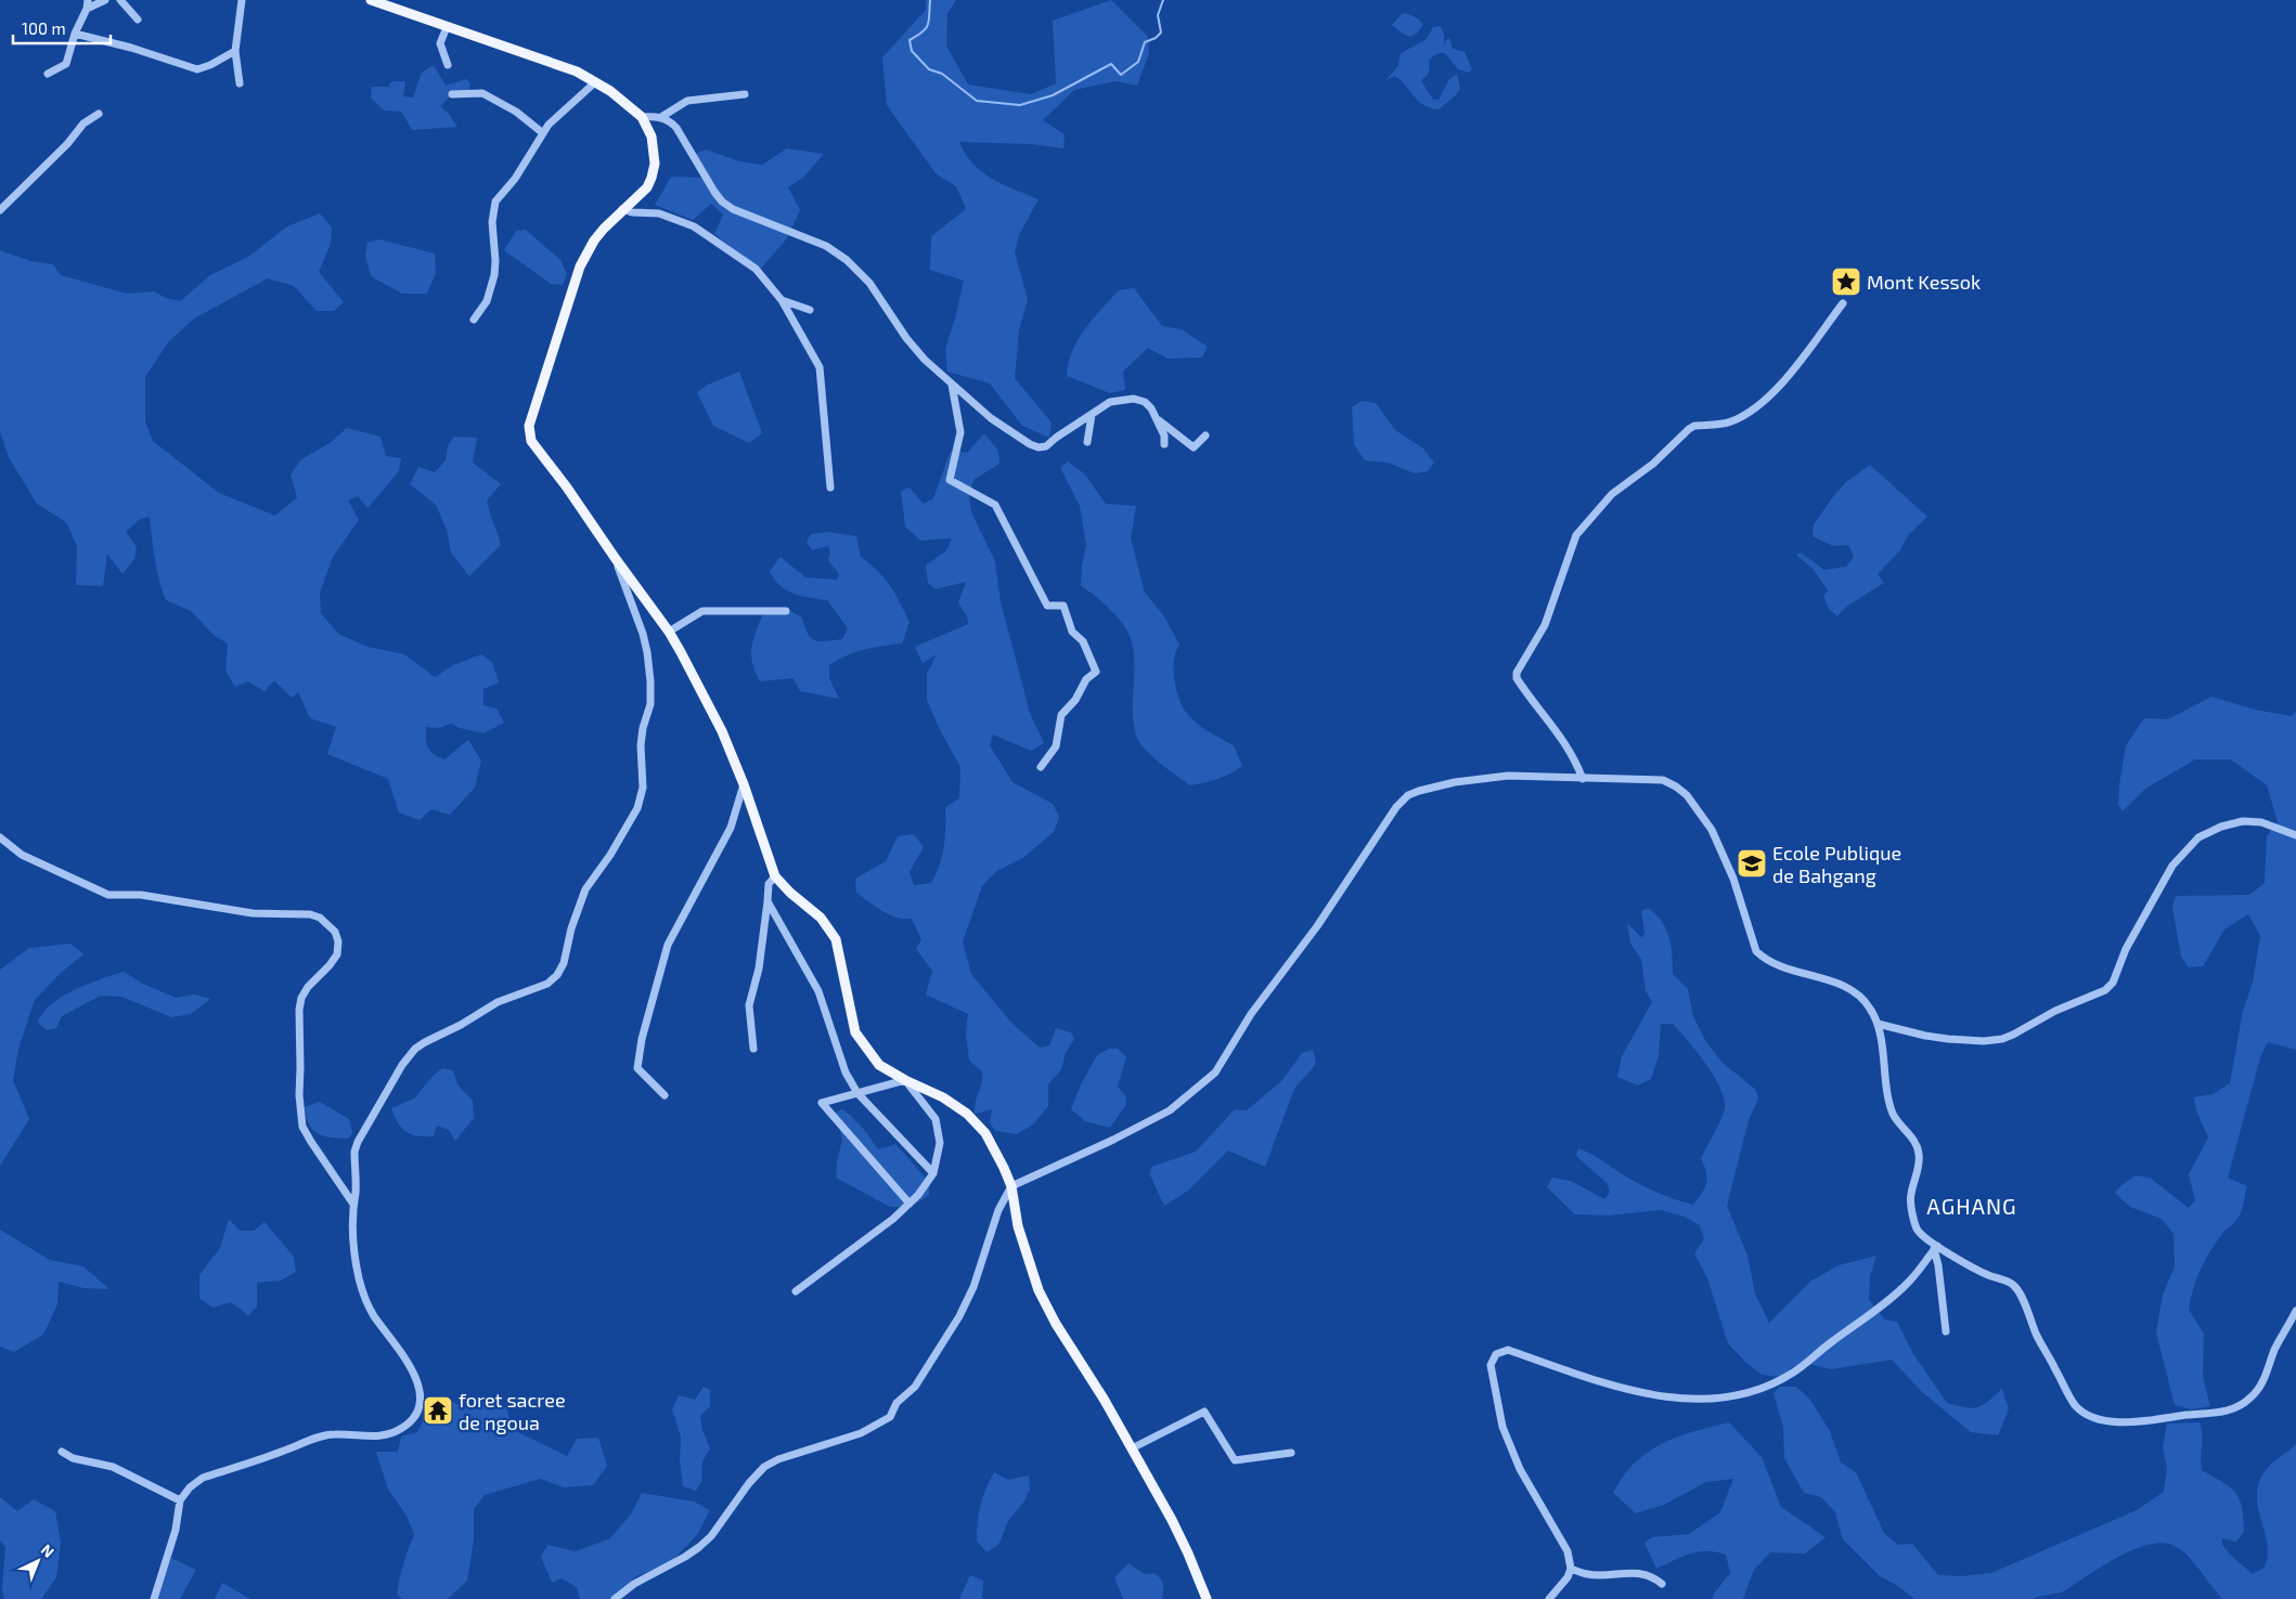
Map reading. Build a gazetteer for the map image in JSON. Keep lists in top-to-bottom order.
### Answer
{
  "districts": ["AGHANG"],
  "places": {
    "place": ["Mont Kessok"],
    "school or university": ["Ecole Publique de Bahgang"],
    "temple": ["foret sacree de ngoua"]
  },
  "scale_bar": "100 m",
  "north": "top right"
}
